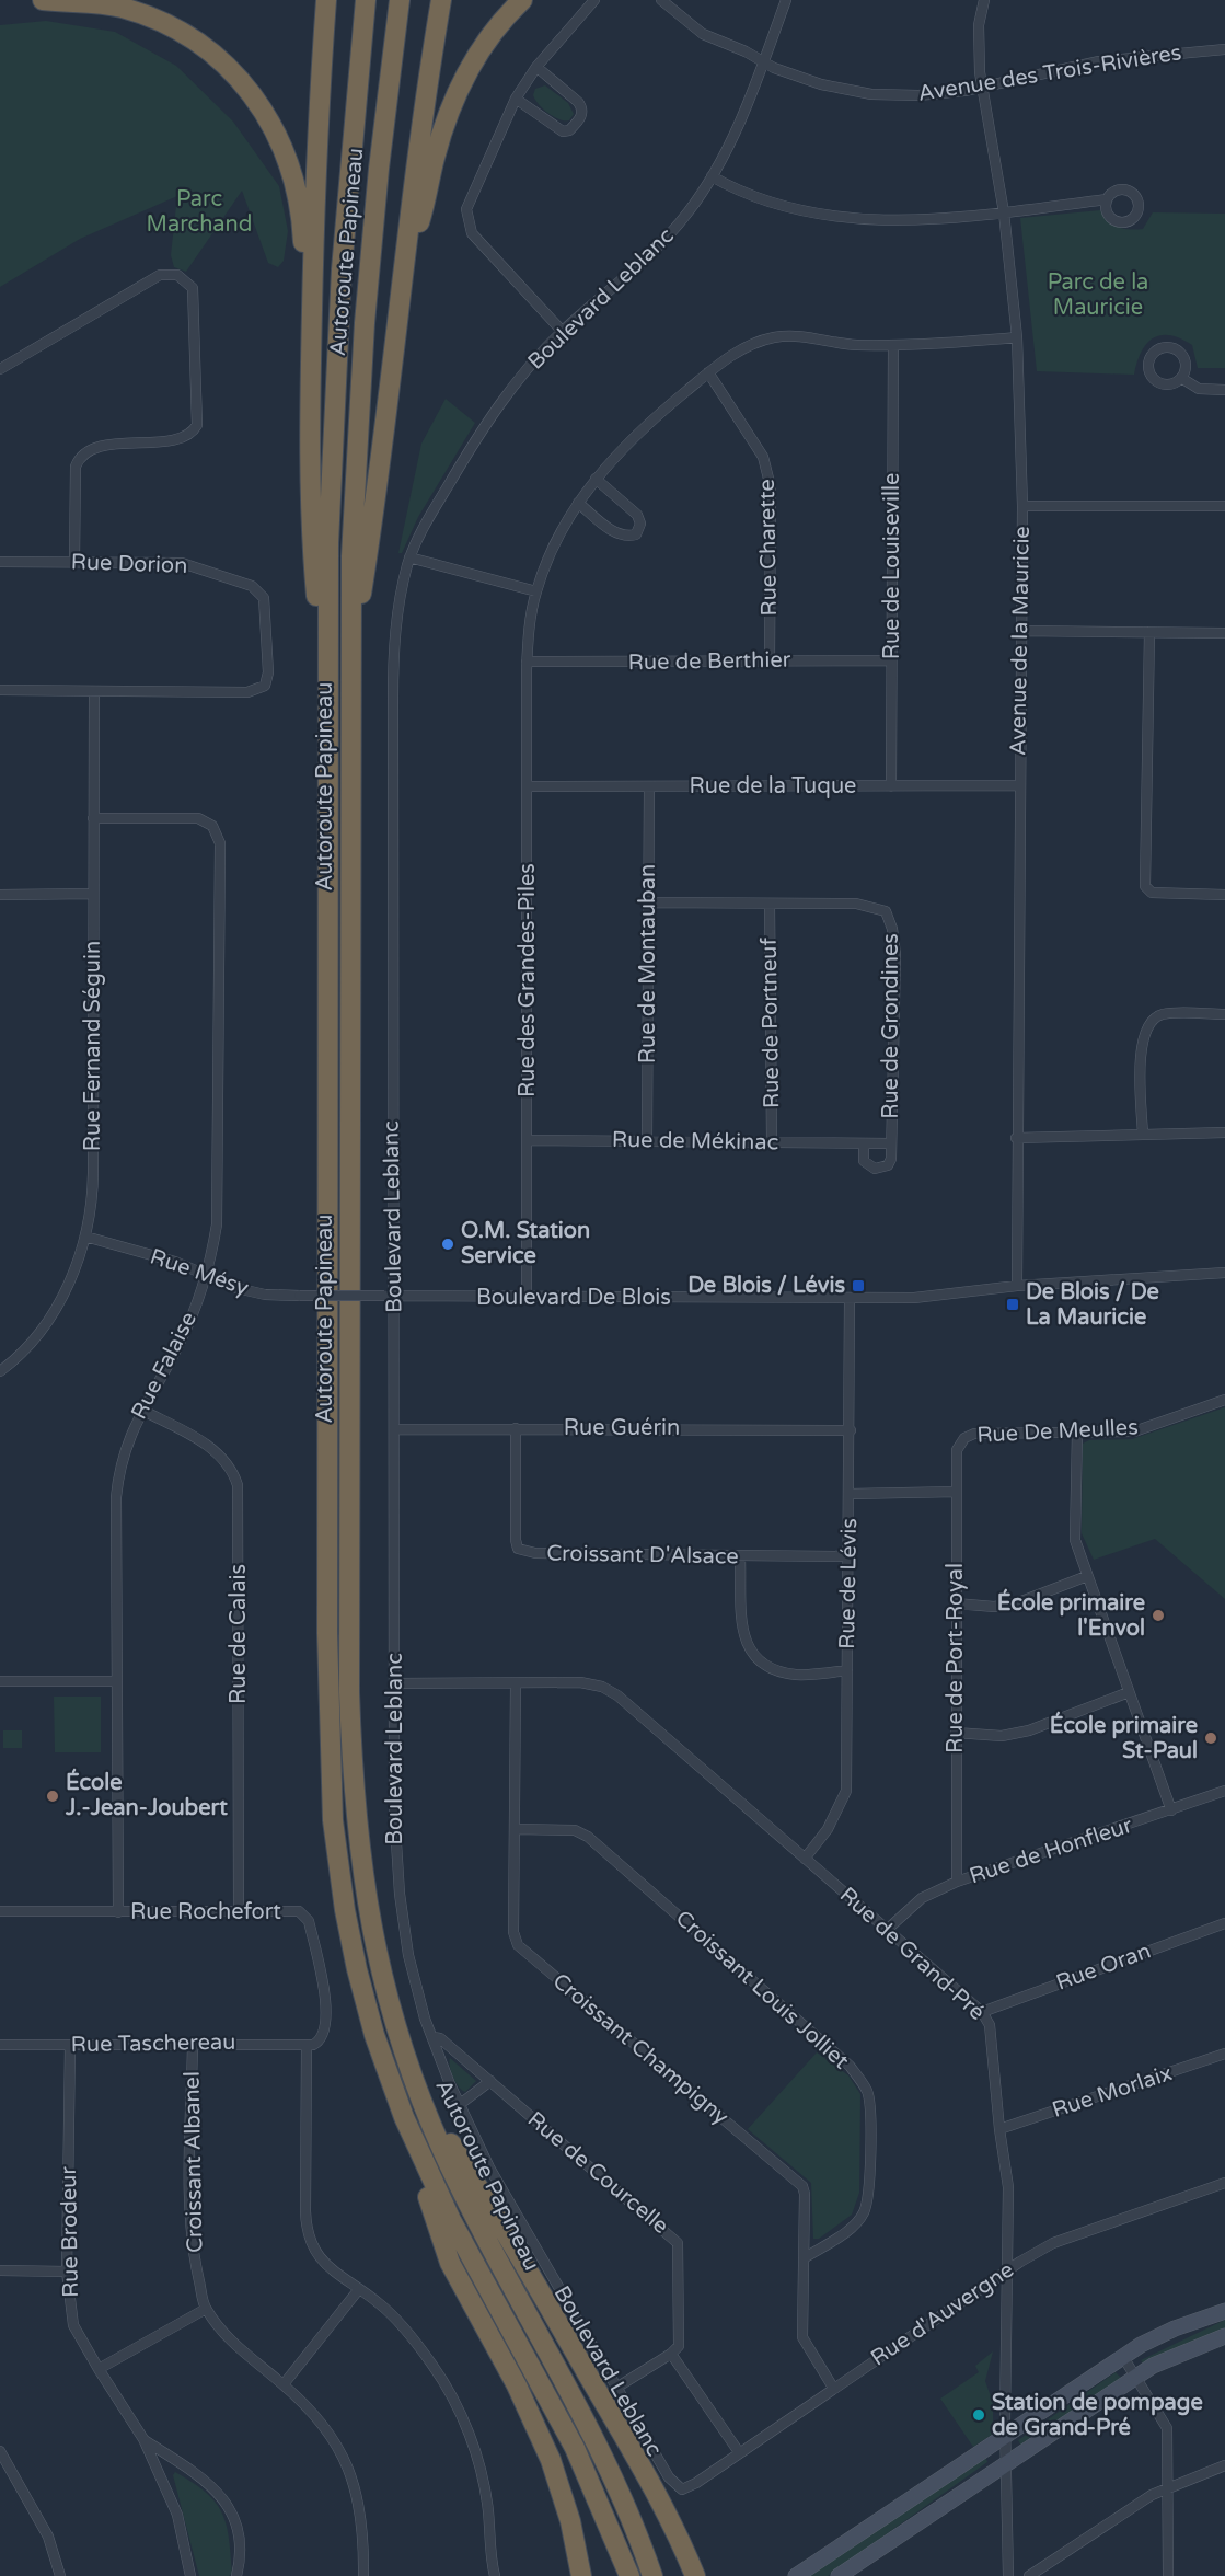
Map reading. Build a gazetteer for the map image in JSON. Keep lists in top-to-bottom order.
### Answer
{
  "streets": {
    "highway": ["Autoroute Papineau"],
    "street": [
      "Avenue des Trois-Rivières",
      "Boulevard Leblanc",
      "Rue Charette",
      "Rue Dorion",
      "Rue de Louiseville",
      "Avenue de la Mauricie",
      "Rue de Berthier",
      "Rue de la Tuque",
      "Rue de Montauban",
      "Rue des Grandes-Piles",
      "Rue de Portneuf",
      "Rue de Grondines",
      "Rue Fernand Séguin",
      "Rue de Mékinac",
      "Rue Mésy",
      "Boulevard De Blois",
      "Rue Falaise",
      "Rue Guérin",
      "Rue De Meulles",
      "Croissant D'Alsace",
      "Rue de Lévis",
      "Rue de Calais",
      "Rue de Port-Royal",
      "Rue de Honfleur",
      "Rue Rochefort",
      "Rue de Grand-Pré",
      "Rue Oran",
      "Croissant Louis Jolliet",
      "Rue Taschereau",
      "Croissant Champigny",
      "Rue Morlaix",
      "Croissant Albanel",
      "Rue de Courcelle",
      "Rue Brodeur",
      "Rue d'Auvergne"
    ]
  },
  "crossings": [
    ["Avenue des Trois-Rivières", "Boulevard Leblanc"],
    ["Avenue des Trois-Rivières", "Avenue de la Mauricie"],
    ["Boulevard Leblanc", "Rue Mésy"],
    ["Boulevard Leblanc", "Boulevard De Blois"],
    ["Boulevard Leblanc", "Rue Guérin"],
    ["Boulevard Leblanc", "Rue de Grand-Pré"],
    ["Boulevard Leblanc", "Rue de Courcelle"],
    ["Boulevard Leblanc", "Rue d'Auvergne"],
    ["Rue Charette", "Rue de Berthier"],
    ["Rue Charette", "Rue des Grandes-Piles"],
    ["Rue Dorion", "Rue Fernand Séguin"],
    ["Rue de Louiseville", "Rue de Berthier"],
    ["Rue de Louiseville", "Rue de la Tuque"],
    ["Rue de Louiseville", "Rue des Grandes-Piles"],
    ["Avenue de la Mauricie", "Rue de la Tuque"],
    ["Avenue de la Mauricie", "Rue des Grandes-Piles"],
    ["Avenue de la Mauricie", "Boulevard De Blois"],
    ["Rue de Berthier", "Rue des Grandes-Piles"],
    ["Rue de la Tuque", "Rue de Montauban"],
    ["Rue de la Tuque", "Rue des Grandes-Piles"],
    ["Rue de Montauban", "Rue de Mékinac"],
    ["Rue des Grandes-Piles", "Rue de Mékinac"],
    ["Rue des Grandes-Piles", "Boulevard De Blois"],
    ["Rue de Portneuf", "Rue de Grondines"],
    ["Rue de Portneuf", "Rue de Mékinac"],
    ["Rue de Grondines", "Rue de Mékinac"],
    ["Rue Fernand Séguin", "Rue Mésy"],
    ["Rue Fernand Séguin", "Rue Falaise"],
    ["Rue Mésy", "Boulevard De Blois"],
    ["Rue Mésy", "Rue Falaise"],
    ["Boulevard De Blois", "Rue de Lévis"],
    ["Rue Falaise", "Rue de Calais"],
    ["Rue Falaise", "Rue Rochefort"],
    ["Rue Guérin", "Croissant D'Alsace"],
    ["Rue Guérin", "Rue de Lévis"],
    ["Rue De Meulles", "Rue de Port-Royal"],
    ["Croissant D'Alsace", "Rue de Lévis"],
    ["Rue de Lévis", "Rue de Grand-Pré"],
    ["Rue de Calais", "Rue Rochefort"],
    ["Rue de Port-Royal", "Rue de Honfleur"],
    ["Rue de Honfleur", "Rue de Grand-Pré"],
    ["Rue Rochefort", "Rue Taschereau"],
    ["Rue de Grand-Pré", "Rue Oran"],
    ["Rue de Grand-Pré", "Croissant Champigny"],
    ["Rue de Grand-Pré", "Rue Morlaix"],
    ["Rue de Grand-Pré", "Rue d'Auvergne"],
    ["Croissant Louis Jolliet", "Croissant Champigny"],
    ["Rue Taschereau", "Croissant Albanel"],
    ["Rue Taschereau", "Rue Brodeur"],
    ["Croissant Champigny", "Rue d'Auvergne"]
  ],
  "parks": ["Parc Marchand", "Parc de la Mauricie"],
  "places": {
    "other": [
      "O.M. Station Service",
      "École primaire l'Envol",
      "École primaire St-Paul",
      "École J.-Jean-Joubert",
      "Station de pompage de Grand-Pré"
    ],
    "transit": ["De Blois / Lévis", "De Blois / De La Mauricie"]
  }
}
